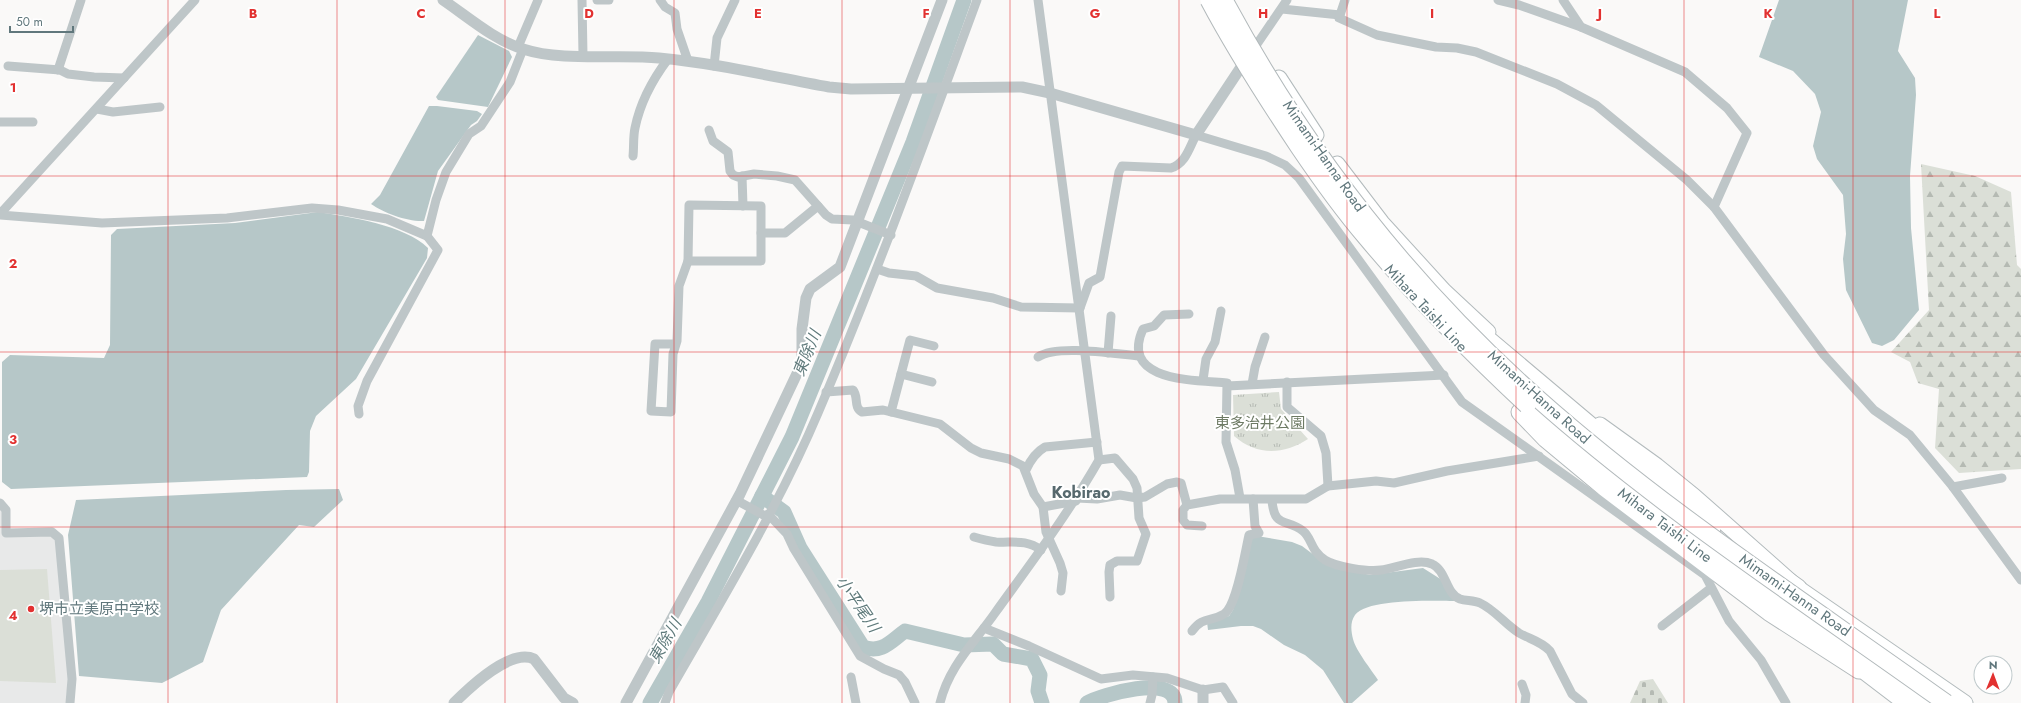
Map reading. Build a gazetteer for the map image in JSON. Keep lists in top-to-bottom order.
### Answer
{
  "streets": {
    "highway": ["Mimami-Hanna Road"],
    "main road": ["Mihara Taishi Line"]
  },
  "crossings": [
    ["Mimami-Hanna Road", "Mihara Taishi Line"]
  ],
  "districts": ["Kobirao"],
  "water": ["東除川", "小平尾川"],
  "parks": ["東多治井公園"],
  "places": ["堺市立美原中学校"],
  "scale_bar": "50 m",
  "north": "top",
  "grid": {
    "columns": [
      "B",
      "C",
      "D",
      "E",
      "F",
      "G",
      "H",
      "I",
      "J",
      "K",
      "L"
    ],
    "rows": [
      "1",
      "2",
      "3",
      "4"
    ]
  }
}
